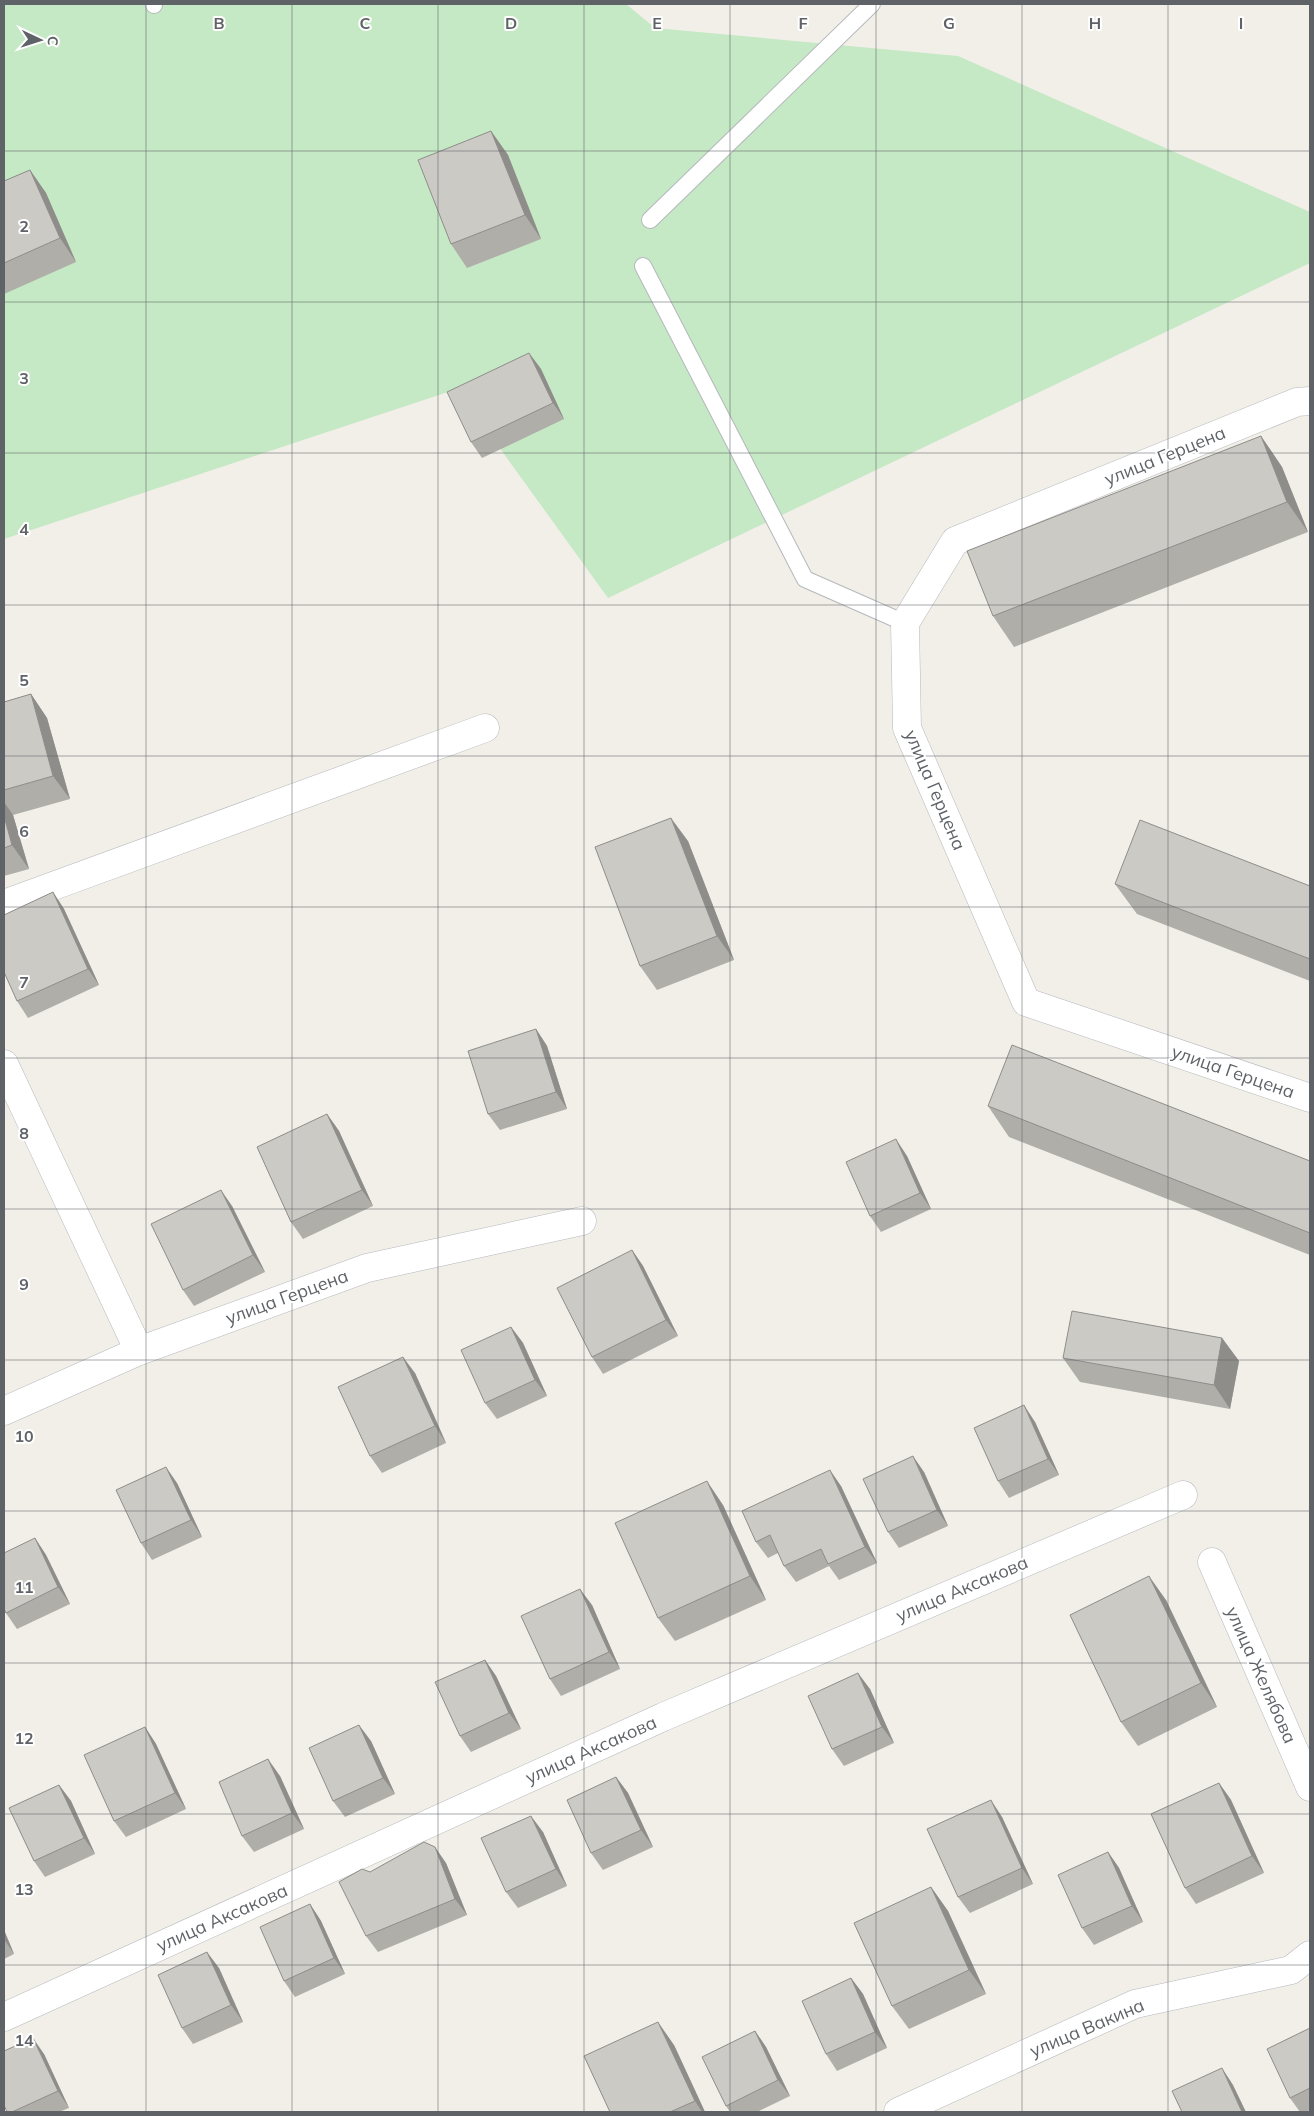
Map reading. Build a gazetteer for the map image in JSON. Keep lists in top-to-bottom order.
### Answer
{
  "streets": {
    "street": [
      "улица Герцена",
      "улица Аксакова",
      "улица Желябова",
      "улица Вакина"
    ]
  },
  "north": "right",
  "grid": {
    "columns": [
      "B",
      "C",
      "D",
      "E",
      "F",
      "G",
      "H",
      "I"
    ],
    "rows": [
      "2",
      "3",
      "4",
      "5",
      "6",
      "7",
      "8",
      "9",
      "10",
      "11",
      "12",
      "13",
      "14"
    ]
  }
}
